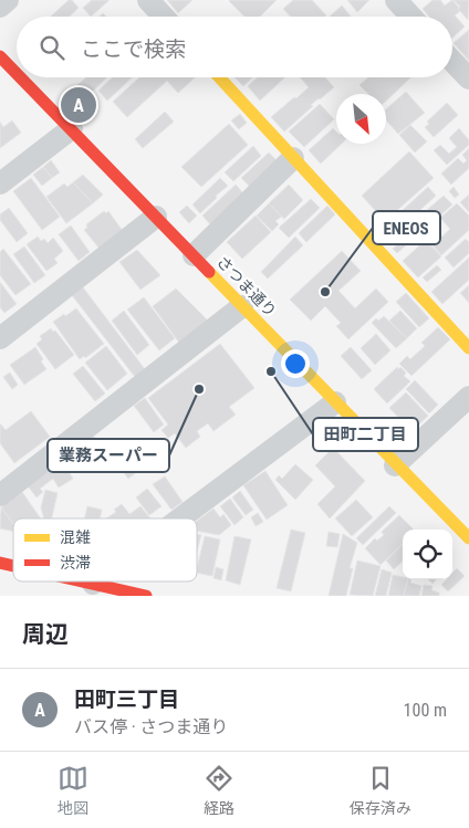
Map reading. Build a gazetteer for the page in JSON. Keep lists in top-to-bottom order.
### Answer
{
  "streets": {
    "main road": ["さつま通り"]
  },
  "places": ["ENEOS", "田町二丁目", "業務スーパー"],
  "legend": ["混雑", "渋滞"],
  "north": "bottom right",
  "page": {
    "search": "ここで検索",
    "pins": "A",
    "heading": "周辺",
    "list": [
      {
        "mark": "A",
        "name": "田町三丁目",
        "note": "バス停 · さつま通り",
        "value": "100 m"
      }
    ],
    "nav": ["地図", "経路", "保存済み"]
  }
}
